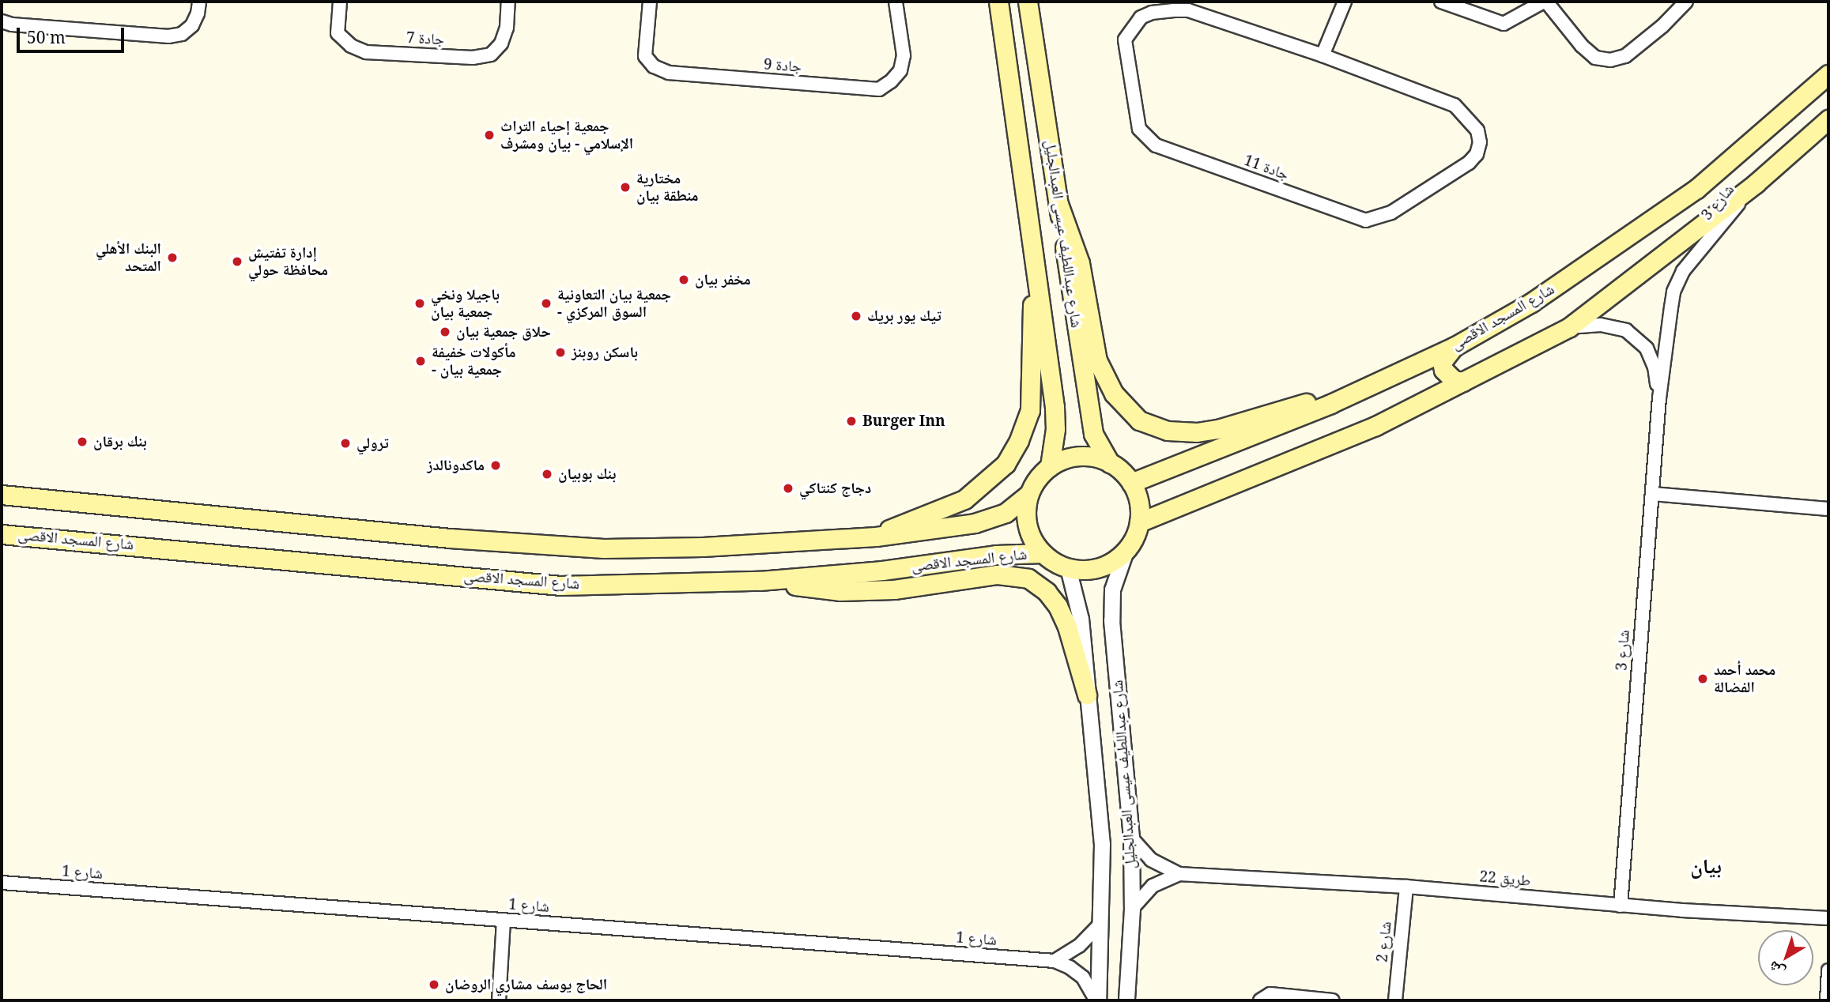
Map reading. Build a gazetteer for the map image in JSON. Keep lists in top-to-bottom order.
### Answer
{
  "streets": {
    "main road": ["شارع عبداللطيف عيسى العبدالجليل", "شارع المسجد الاقصى"],
    "street": [
      "جادة 7",
      "جادة 9",
      "جادة 11",
      "شارع 3",
      "شارع 1",
      "طريق 22",
      "شارع 2"
    ]
  },
  "crossings": [
    ["شارع 3", "طريق 22"],
    ["شارع عبداللطيف عيسى العبدالجليل", "شارع المسجد الاقصى"],
    ["شارع عبداللطيف عيسى العبدالجليل", "شارع 1"],
    ["شارع عبداللطيف عيسى العبدالجليل", "طريق 22"],
    ["طريق 22", "شارع 2"]
  ],
  "districts": ["بيان"],
  "places": [
    "جمعية إحياء التراث الإسلامي - بيان ومشرف",
    "مختارية منطقة بيان",
    "البنك الأهلي المتحد",
    "إدارة تفتيش محافظة حولي",
    "مخفر بيان",
    "باجيلا ونخي جمعية بيان",
    "جمعية بيان التعاونية - السوق المركزي",
    "تيك يور بريك",
    "حلاق جمعية بيان",
    "باسكن روبنز",
    "مأكولات خفيفة - جمعية بيان",
    "Burger Inn",
    "بنك برقان",
    "ترولي",
    "ماكدونالدز",
    "بنك بوبيان",
    "دجاج كنتاكي",
    "محمد أحمد الفضالة",
    "الحاج يوسف مشاري الروضان"
  ],
  "scale_bar": "50 m",
  "north": "bottom left"
}
